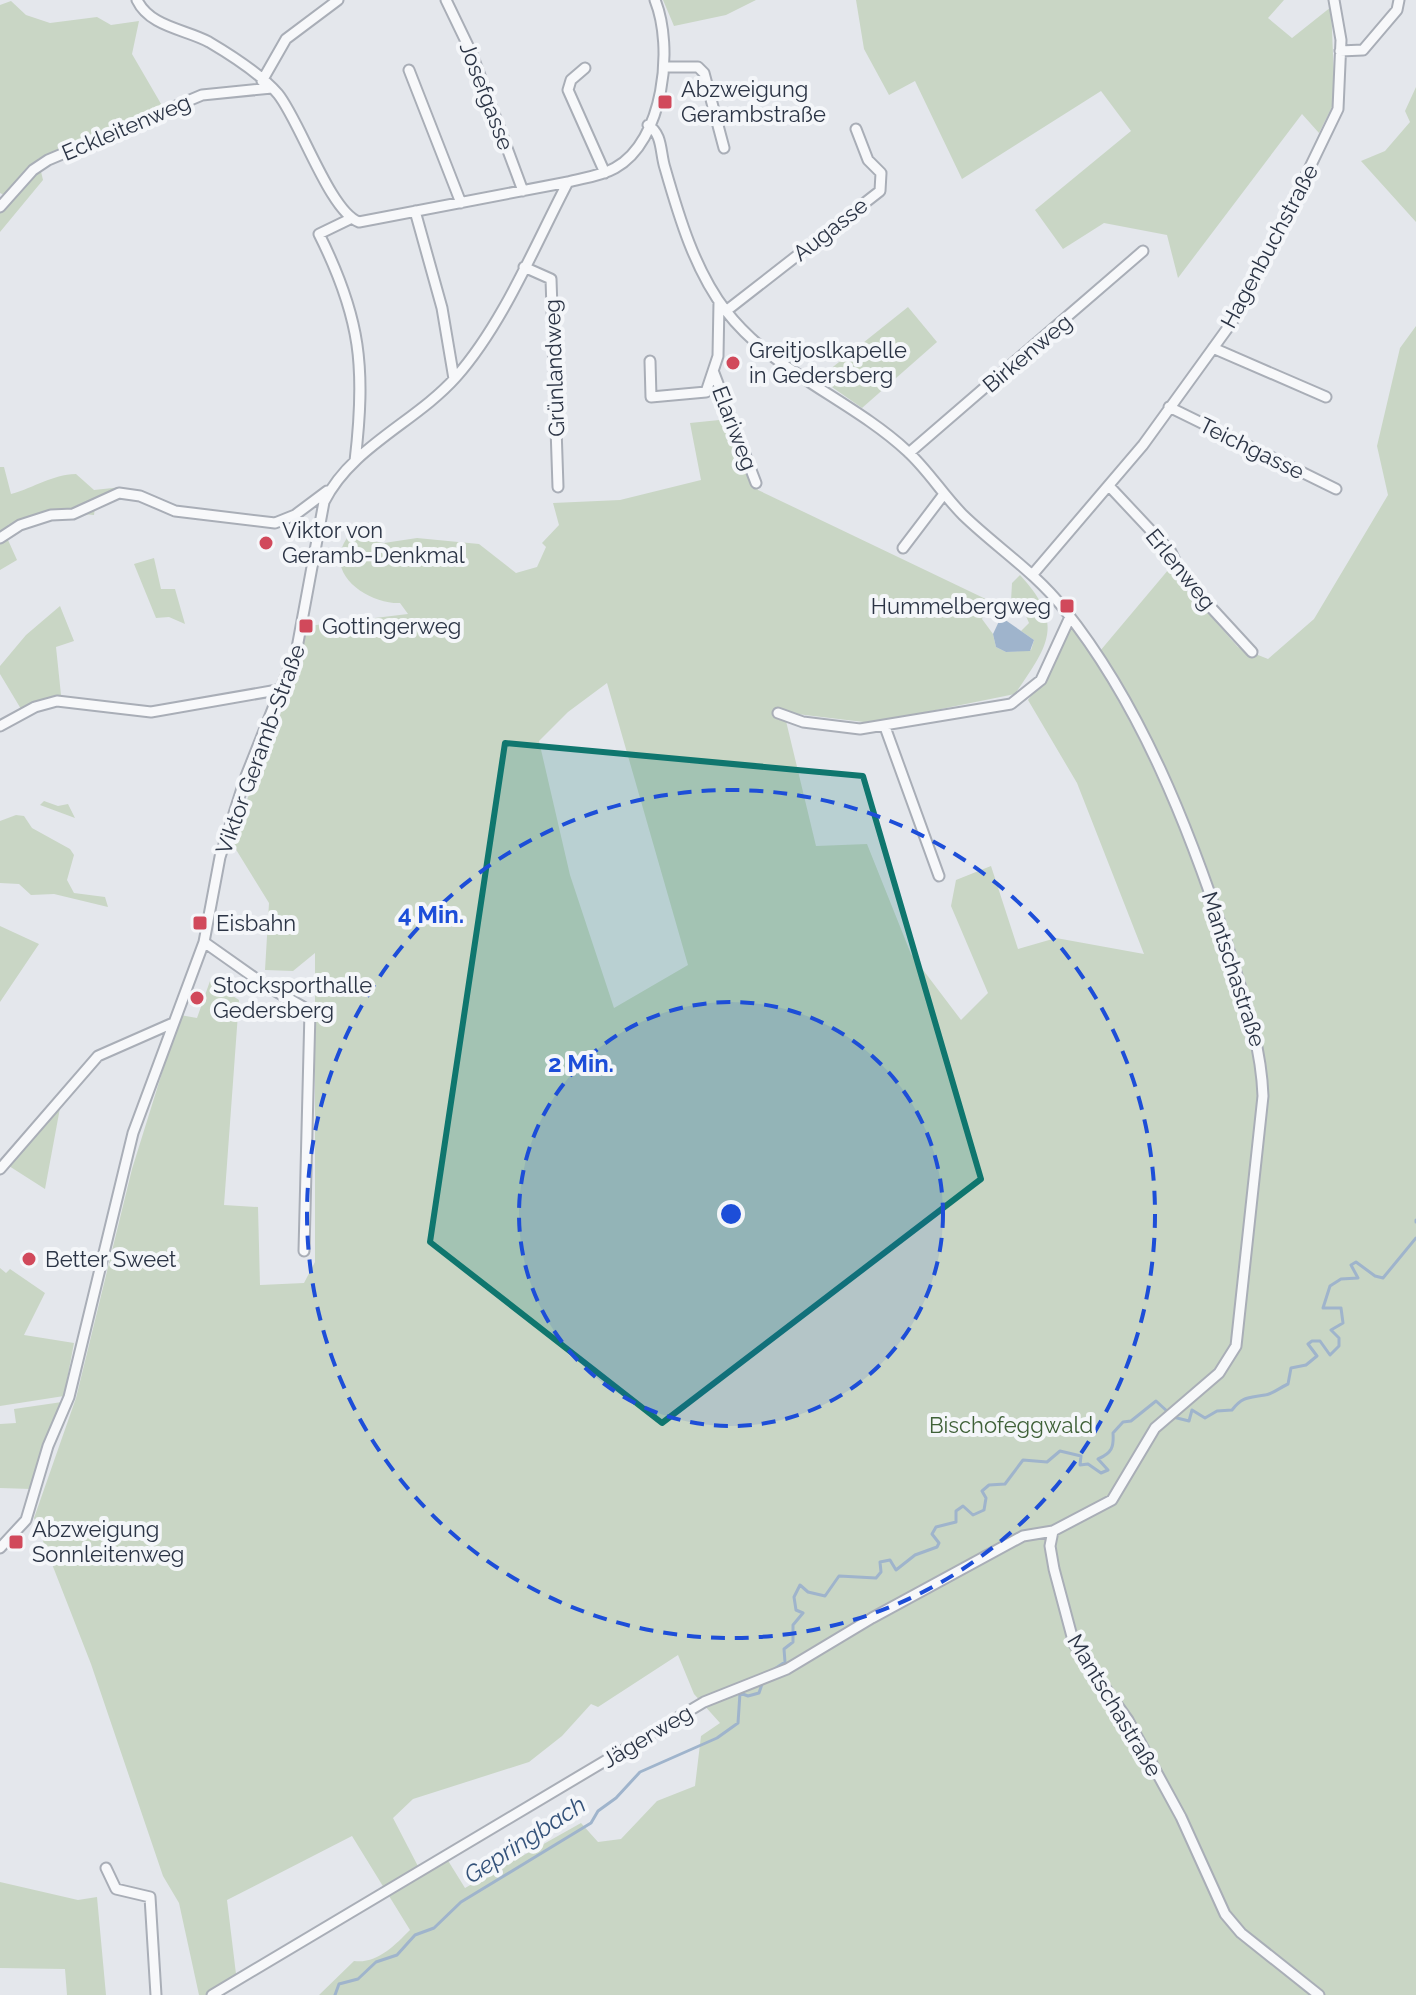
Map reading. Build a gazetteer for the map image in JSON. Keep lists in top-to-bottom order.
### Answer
{
  "streets": {
    "street": [
      "Josefgasse",
      "Eckleitenweg",
      "Augasse",
      "Hagenbuchstraße",
      "Birkenweg",
      "Grünlandweg",
      "Elariweg",
      "Teichgasse",
      "Erlenweg",
      "Viktor Geramb-Straße",
      "Mantschastraße",
      "Jägerweg"
    ]
  },
  "crossings": [
    ["Augasse", "Mantschastraße"],
    ["Hagenbuchstraße", "Teichgasse"],
    ["Hagenbuchstraße", "Erlenweg"],
    ["Hagenbuchstraße", "Mantschastraße"],
    ["Birkenweg", "Mantschastraße"],
    ["Grünlandweg", "Viktor Geramb-Straße"],
    ["Elariweg", "Mantschastraße"],
    ["Mantschastraße", "Jägerweg"]
  ],
  "water": ["Gepringbach"],
  "parks": ["Bischofeggwald"],
  "places": {
    "transit": [
      "Abzweigung Gerambstraße",
      "Hummelbergweg",
      "Gottingerweg",
      "Eisbahn",
      "Abzweigung Sonnleitenweg"
    ],
    "other": [
      "Greitjoslkapelle in Gedersberg",
      "Viktor von Geramb-Denkmal",
      "Stocksporthalle Gedersberg",
      "Better Sweet"
    ]
  },
  "rings": ["4 Min.", "2 Min."]
}
